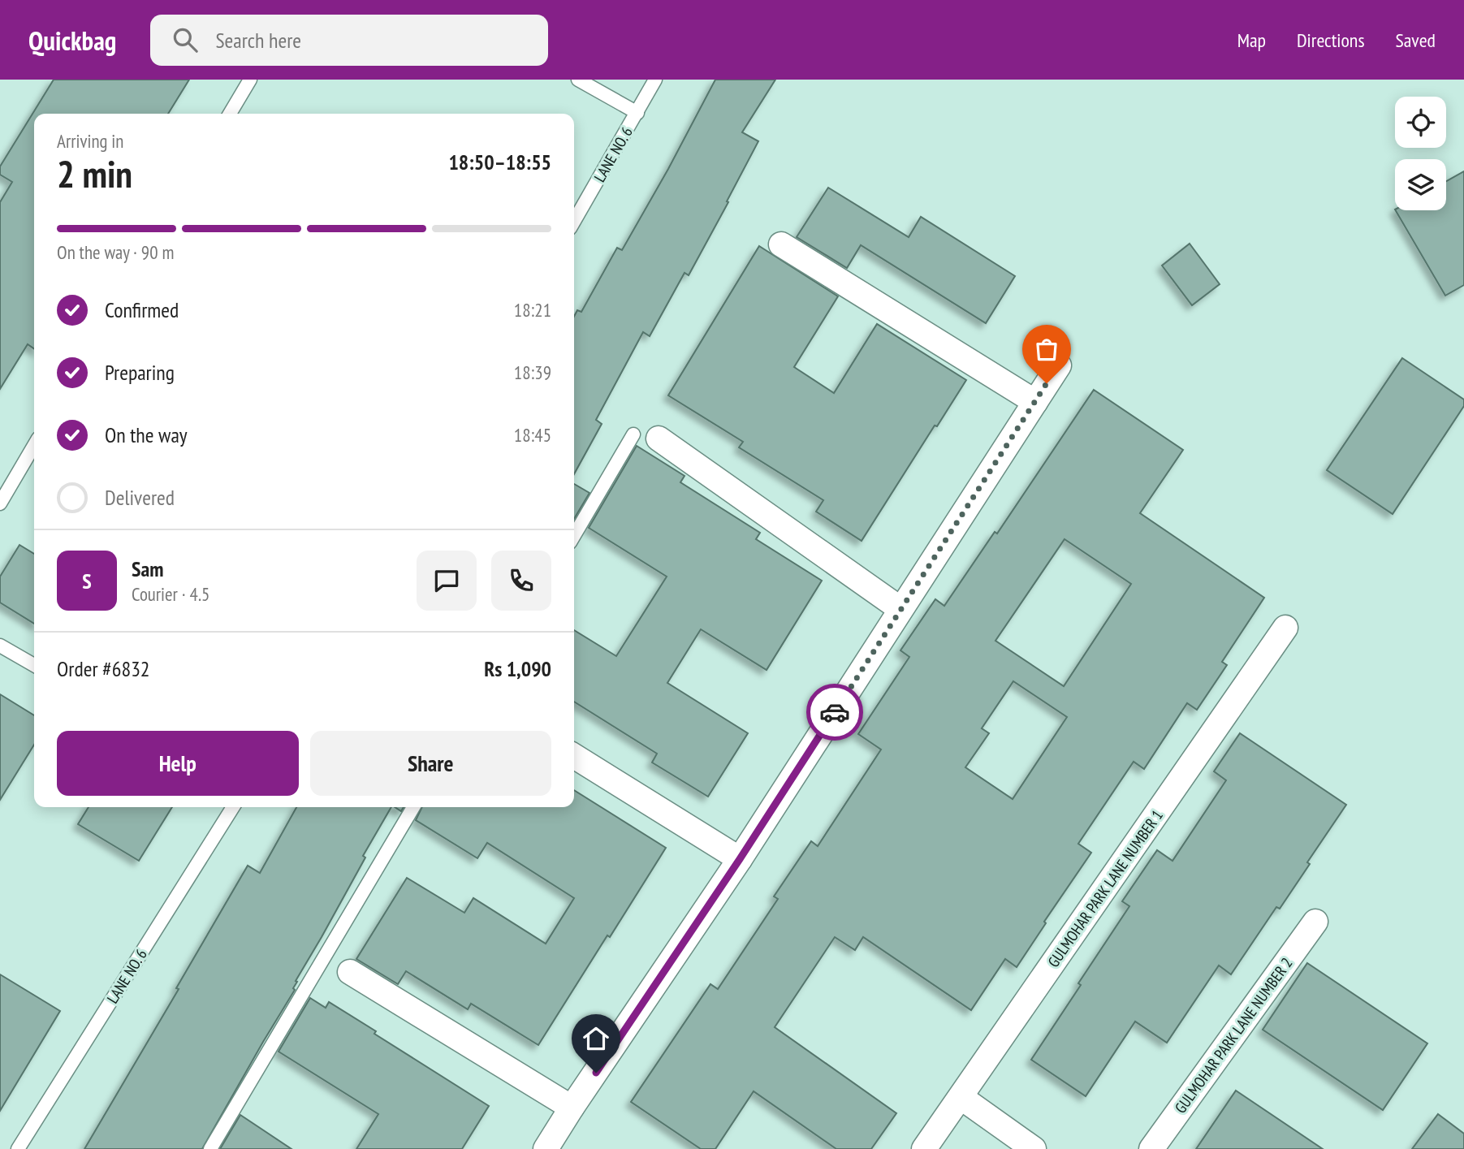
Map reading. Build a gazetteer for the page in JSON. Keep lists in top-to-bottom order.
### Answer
{
  "streets": {
    "street": ["GULMOHAR PARK LANE NUMBER 1", "GULMOHAR PARK LANE NUMBER 2"],
    "lane": ["LANE NO. 6"]
  },
  "page": {
    "header": "Quickbag",
    "search": "Search here",
    "nav": ["Map", "Directions", "Saved"],
    "heading": ["2 min", "Arriving in", "18:50–18:55"],
    "panel": [
      "Sam",
      "Courier · 4.5",
      "Order #6832",
      "Rs 1,090"
    ],
    "bar": "On the way · 90 m",
    "list": [
      ["Confirmed", "18:21"],
      ["Preparing", "18:39"],
      ["On the way", "18:45"],
      "Delivered"
    ],
    "round": "S",
    "buttons": ["Help", "Share"]
  }
}
